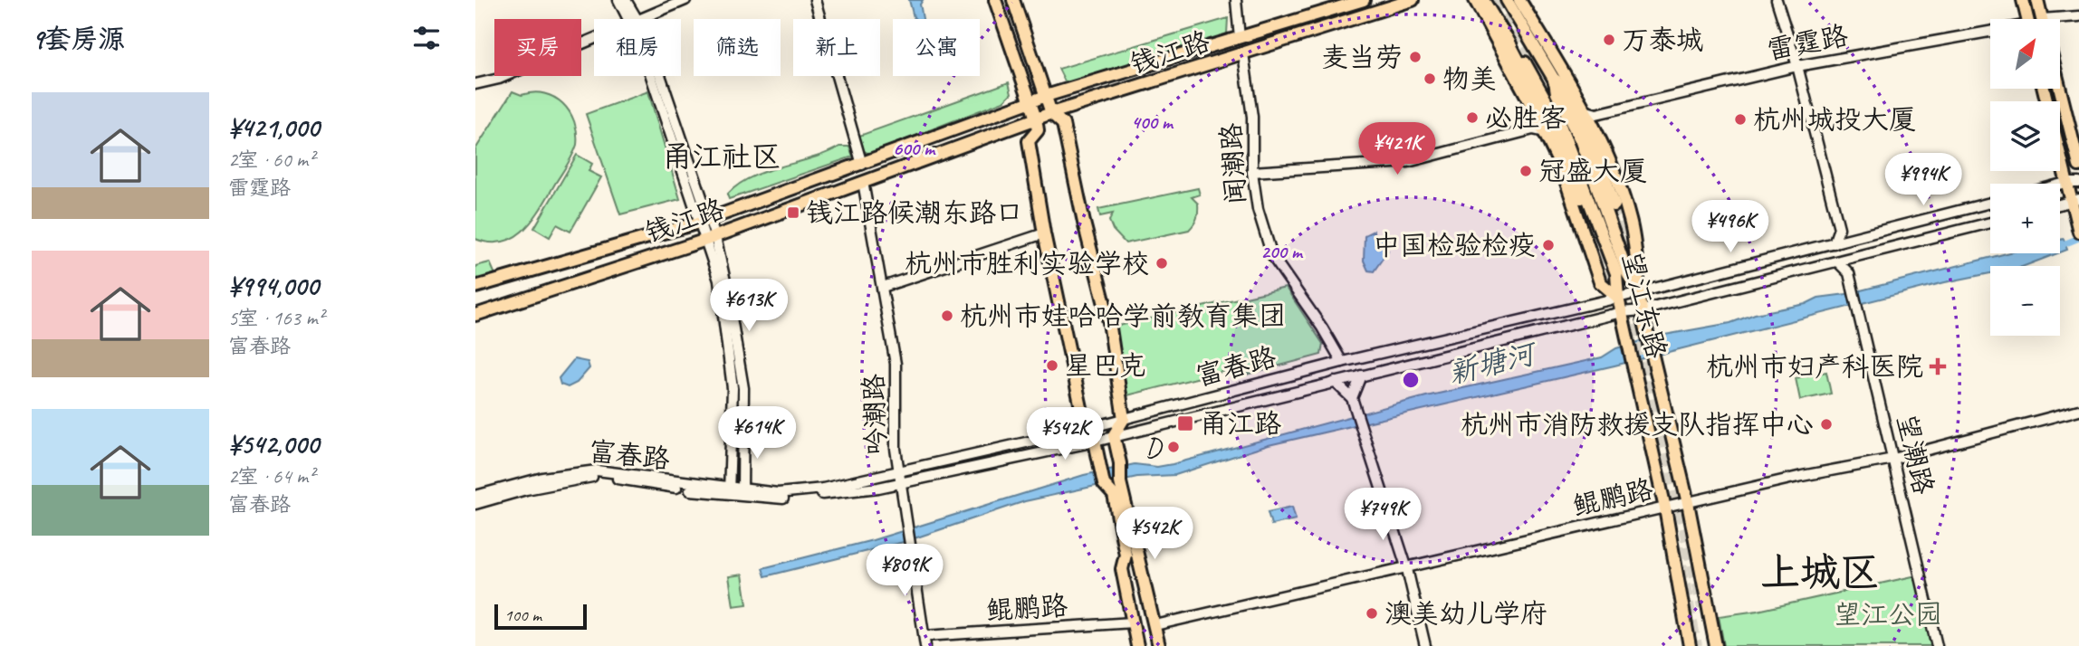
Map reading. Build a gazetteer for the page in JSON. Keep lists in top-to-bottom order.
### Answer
{
  "streets": {
    "main road": ["钱江路", "望江东路"],
    "street": [
      "雷霆路",
      "闻潮路",
      "富春路",
      "吟潮路",
      "望潮路",
      "鲲鹏路"
    ]
  },
  "crossings": [
    ["钱江路", "闻潮路"],
    ["钱江路", "吟潮路"],
    ["闻潮路", "富春路"],
    ["望江东路", "富春路"],
    ["望江东路", "鲲鹏路"],
    ["富春路", "吟潮路"],
    ["吟潮路", "鲲鹏路"],
    ["望潮路", "鲲鹏路"]
  ],
  "districts": ["甬江社区", "上城区"],
  "water": ["新塘河"],
  "parks": ["望江公园"],
  "places": {
    "other": [
      "万泰城",
      "麦当劳",
      "物美",
      "必胜客",
      "杭州城投大厦",
      "冠盛大厦",
      "中国检验检疫",
      "杭州市胜利实验学校",
      "杭州市娃哈哈学前教育集团",
      "星巴克",
      "杭州市消防救援支队指挥中心",
      "D",
      "澳美幼儿学府"
    ],
    "transit": ["钱江路候潮东路口", "甬江路"],
    "health": ["杭州市妇产科医院"]
  },
  "scale_bar": "100 m",
  "north": "top right",
  "page": {
    "heading": "9套房源",
    "map_buttons": ["+", "−"],
    "chip": [
      "买房",
      "租房",
      "筛选",
      "新上",
      "公寓"
    ],
    "list": [
      {
        "name": "¥421,000",
        "note": "2室 · 60 m² · 雷霆路"
      },
      {
        "name": "¥994,000",
        "note": "5室 · 163 m² · 富春路"
      },
      {
        "name": "¥542,000",
        "note": "2室 · 64 m² · 富春路"
      }
    ],
    "price": [
      "¥421K",
      "¥994K",
      "¥496K",
      "¥613K",
      "¥614K",
      "¥542K",
      "¥749K",
      "¥542K",
      "¥809K"
    ],
    "scale": "100 m"
  },
  "rings": ["400 m", "600 m", "200 m"]
}
